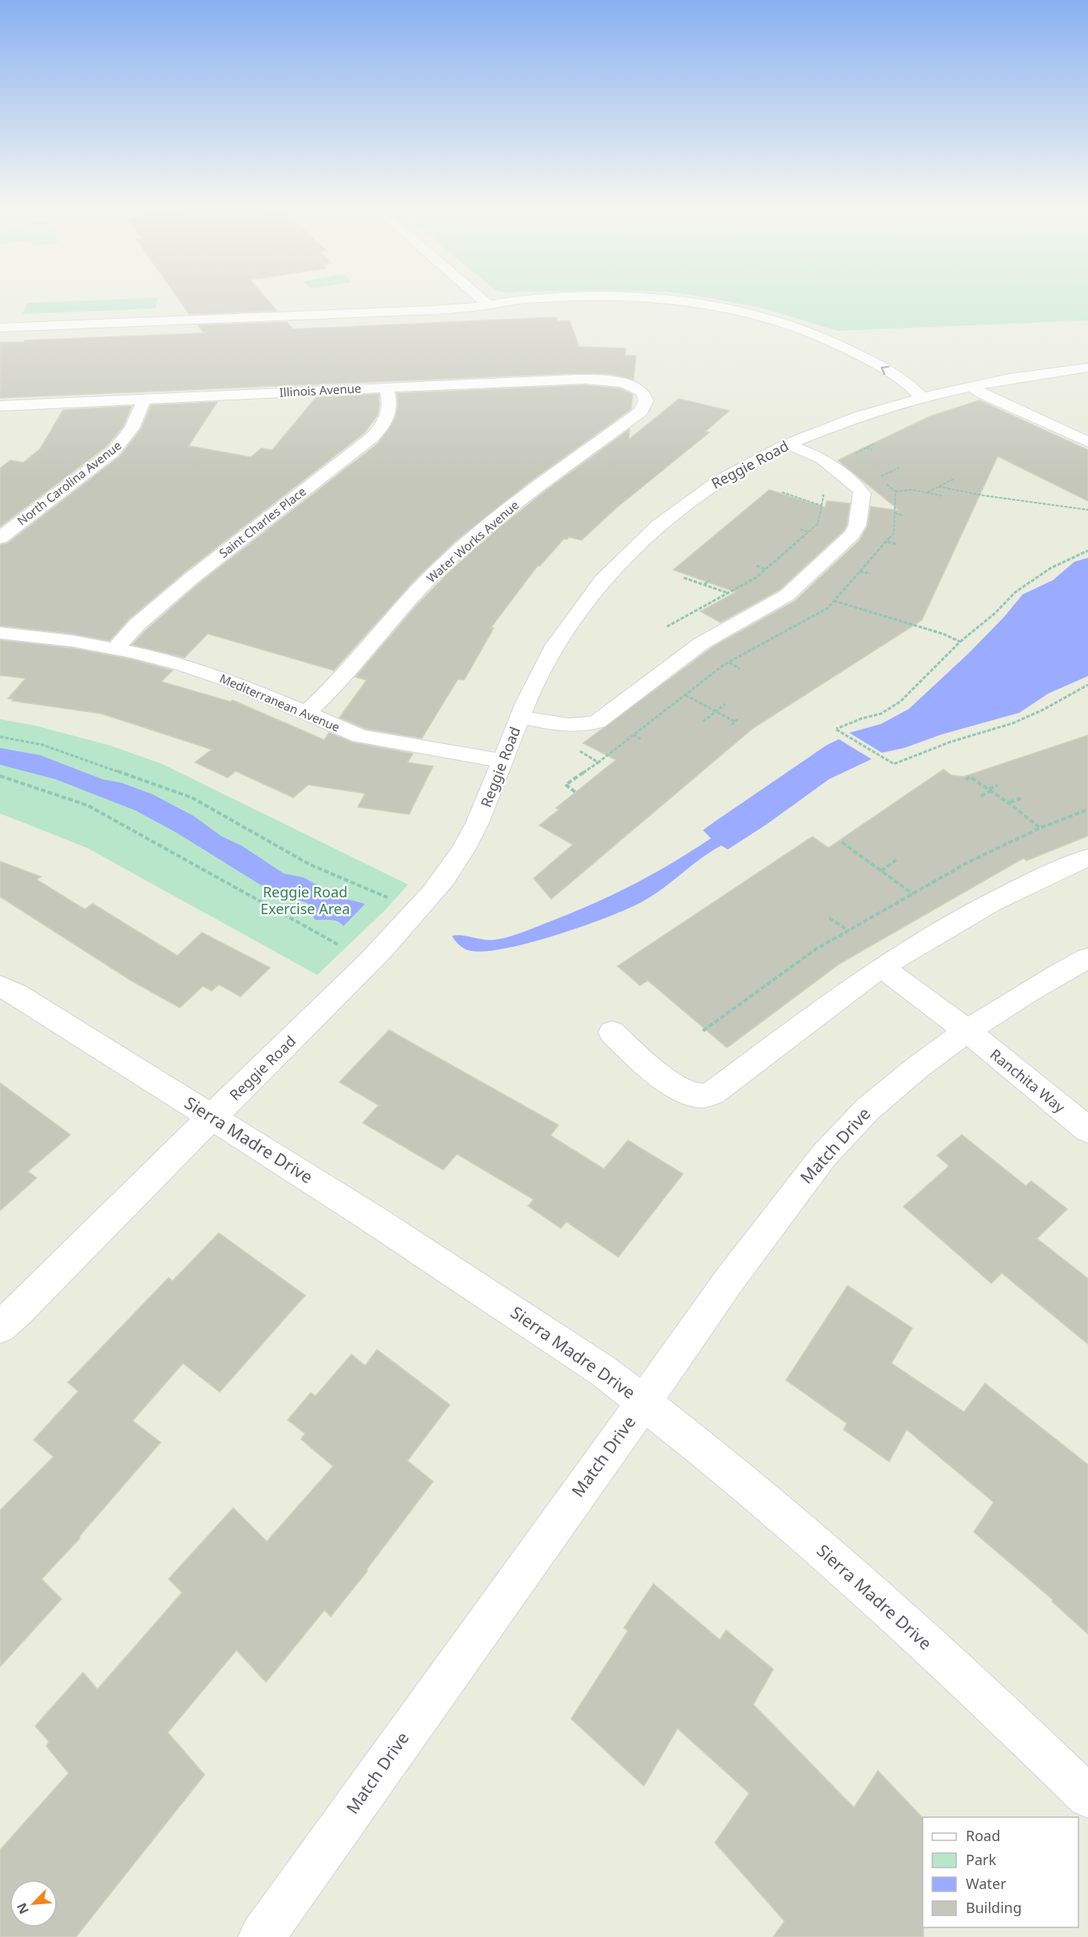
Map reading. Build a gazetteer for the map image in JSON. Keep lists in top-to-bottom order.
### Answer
{
  "streets": {
    "street": [
      "Illinois Avenue",
      "Reggie Road",
      "North Carolina Avenue",
      "Saint Charles Place",
      "Water Works Avenue",
      "Mediterranean Avenue",
      "Ranchita Way",
      "Sierra Madre Drive",
      "Match Drive"
    ]
  },
  "crossings": [
    ["Illinois Avenue", "North Carolina Avenue"],
    ["Illinois Avenue", "Saint Charles Place"],
    ["Illinois Avenue", "Water Works Avenue"],
    ["Reggie Road", "Mediterranean Avenue"],
    ["Reggie Road", "Sierra Madre Drive"],
    ["Saint Charles Place", "Mediterranean Avenue"],
    ["Water Works Avenue", "Mediterranean Avenue"],
    ["Ranchita Way", "Match Drive"],
    ["Sierra Madre Drive", "Match Drive"]
  ],
  "parks": ["Reggie Road Exercise Area"],
  "legend": [
    "Road",
    "Park",
    "Water",
    "Building"
  ],
  "north": "bottom left"
}
